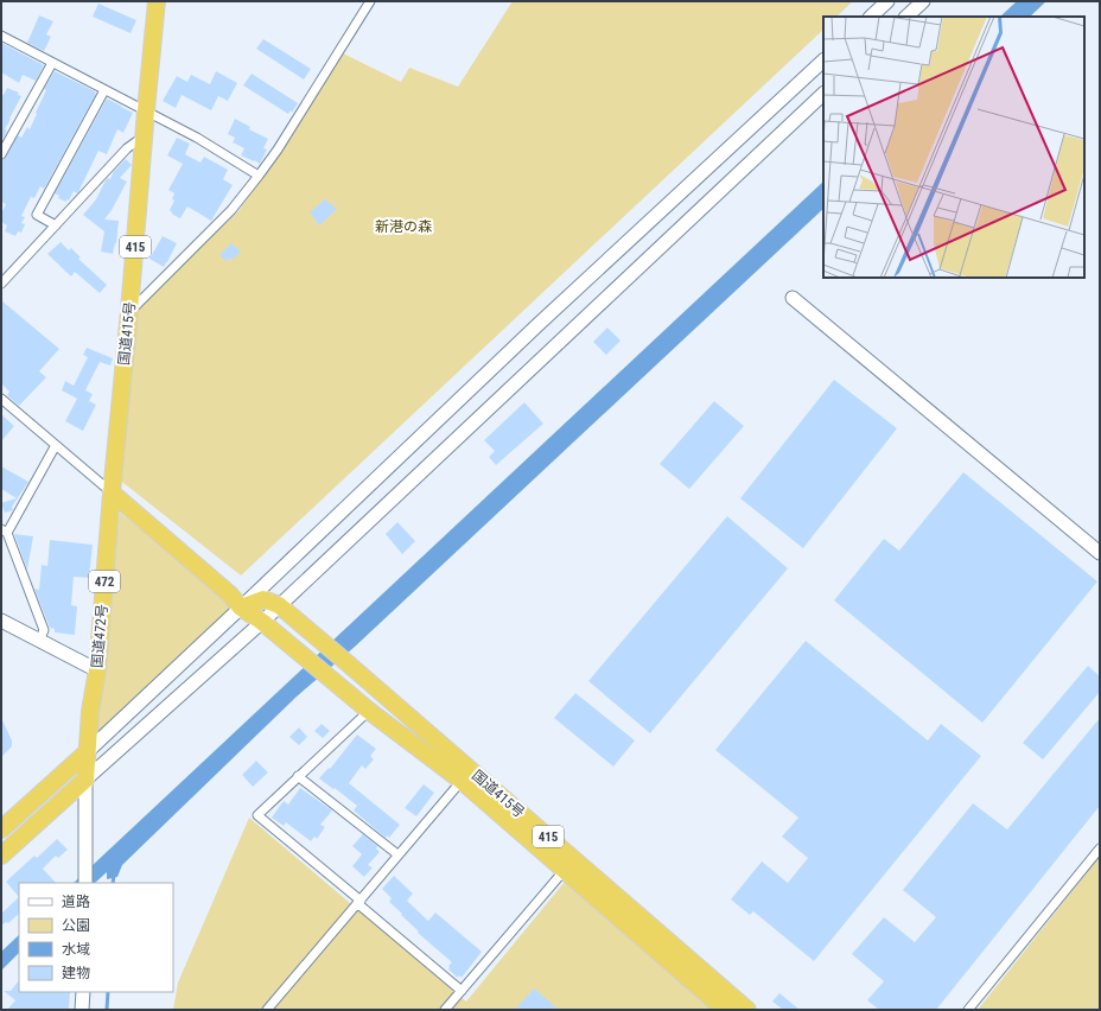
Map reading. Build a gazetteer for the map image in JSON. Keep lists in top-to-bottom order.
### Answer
{
  "streets": {
    "highway": [
      "415",
      "国道415号",
      "472",
      "国道472号"
    ]
  },
  "crossings": [
    ["国道415号", "国道472号"]
  ],
  "parks": ["新港の森"],
  "legend": [
    "道路",
    "公園",
    "水域",
    "建物"
  ]
}
